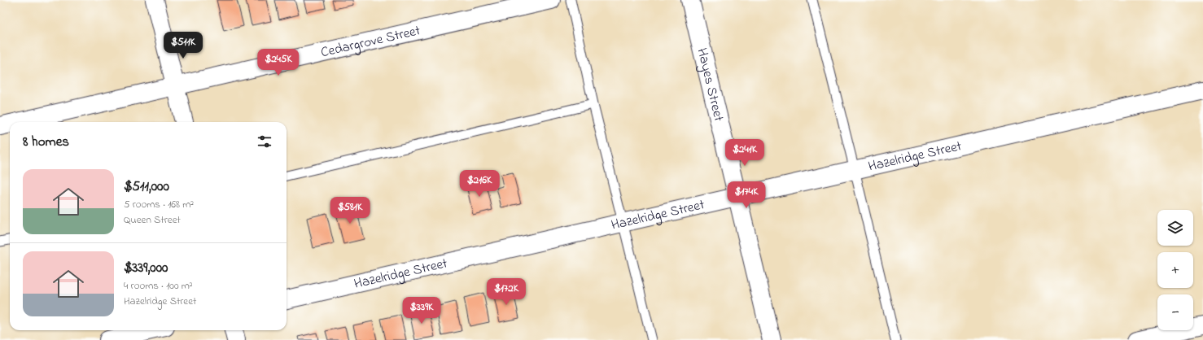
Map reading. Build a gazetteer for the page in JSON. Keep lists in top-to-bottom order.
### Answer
{
  "streets": {
    "street": ["Cedargrove Street", "Hayes Street", "Hazelridge Street"]
  },
  "crossings": [
    ["Hayes Street", "Hazelridge Street"]
  ],
  "page": {
    "price": [
      "$511K",
      "$245K",
      "$241K",
      "$216K",
      "$174K",
      "$581K",
      "$172K",
      "$339K"
    ],
    "heading": "8 homes",
    "list": [
      {
        "name": "$511,000",
        "note": "5 rooms · 168 m² · Queen Street"
      },
      {
        "name": "$339,000",
        "note": "4 rooms · 100 m² · Hazelridge Street"
      }
    ],
    "map_buttons": ["+", "−"]
  }
}
